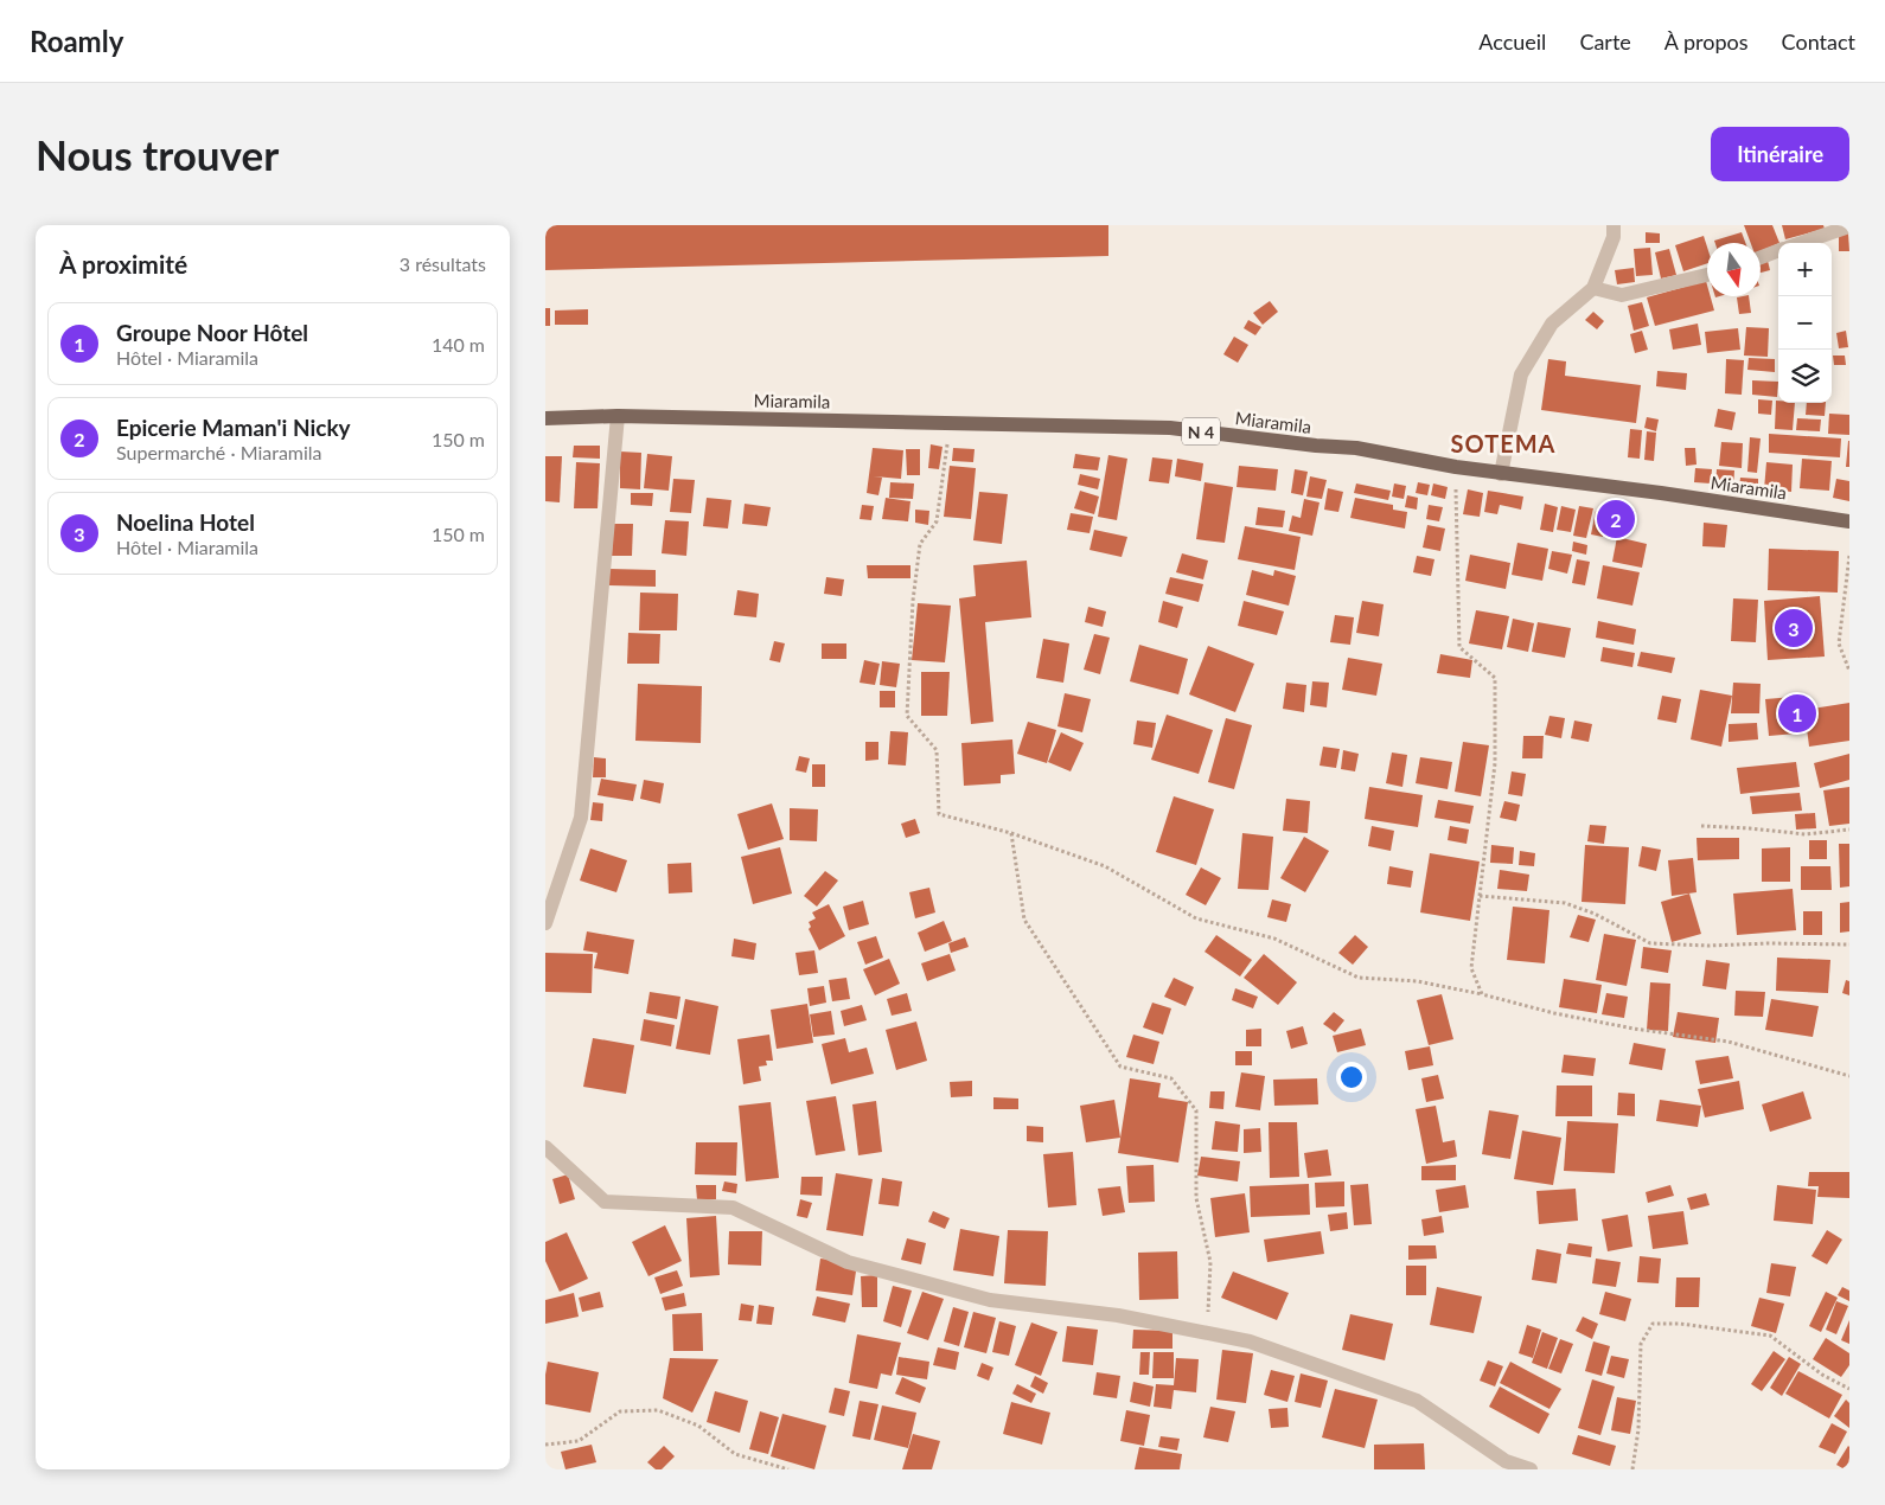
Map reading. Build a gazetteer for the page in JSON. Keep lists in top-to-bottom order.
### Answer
{
  "streets": {
    "main road": ["Miaramila", "N 4"]
  },
  "districts": ["SOTEMA"],
  "north": "bottom",
  "page": {
    "header": "Roamly",
    "nav": [
      "Accueil",
      "Carte",
      "À propos",
      "Contact"
    ],
    "buttons": "Itinéraire",
    "title": "Nous trouver",
    "heading": ["À proximité", "3 résultats"],
    "map_buttons": ["+", "−"],
    "list": [
      {
        "mark": "1",
        "name": "Groupe Noor Hôtel",
        "note": "Hôtel · Miaramila",
        "value": "140 m"
      },
      {
        "mark": "2",
        "name": "Epicerie Maman'i Nicky",
        "note": "Supermarché · Miaramila",
        "value": "150 m"
      },
      {
        "mark": "3",
        "name": "Noelina Hotel",
        "note": "Hôtel · Miaramila",
        "value": "150 m"
      }
    ],
    "pins": ["2", "3", "1"]
  }
}
